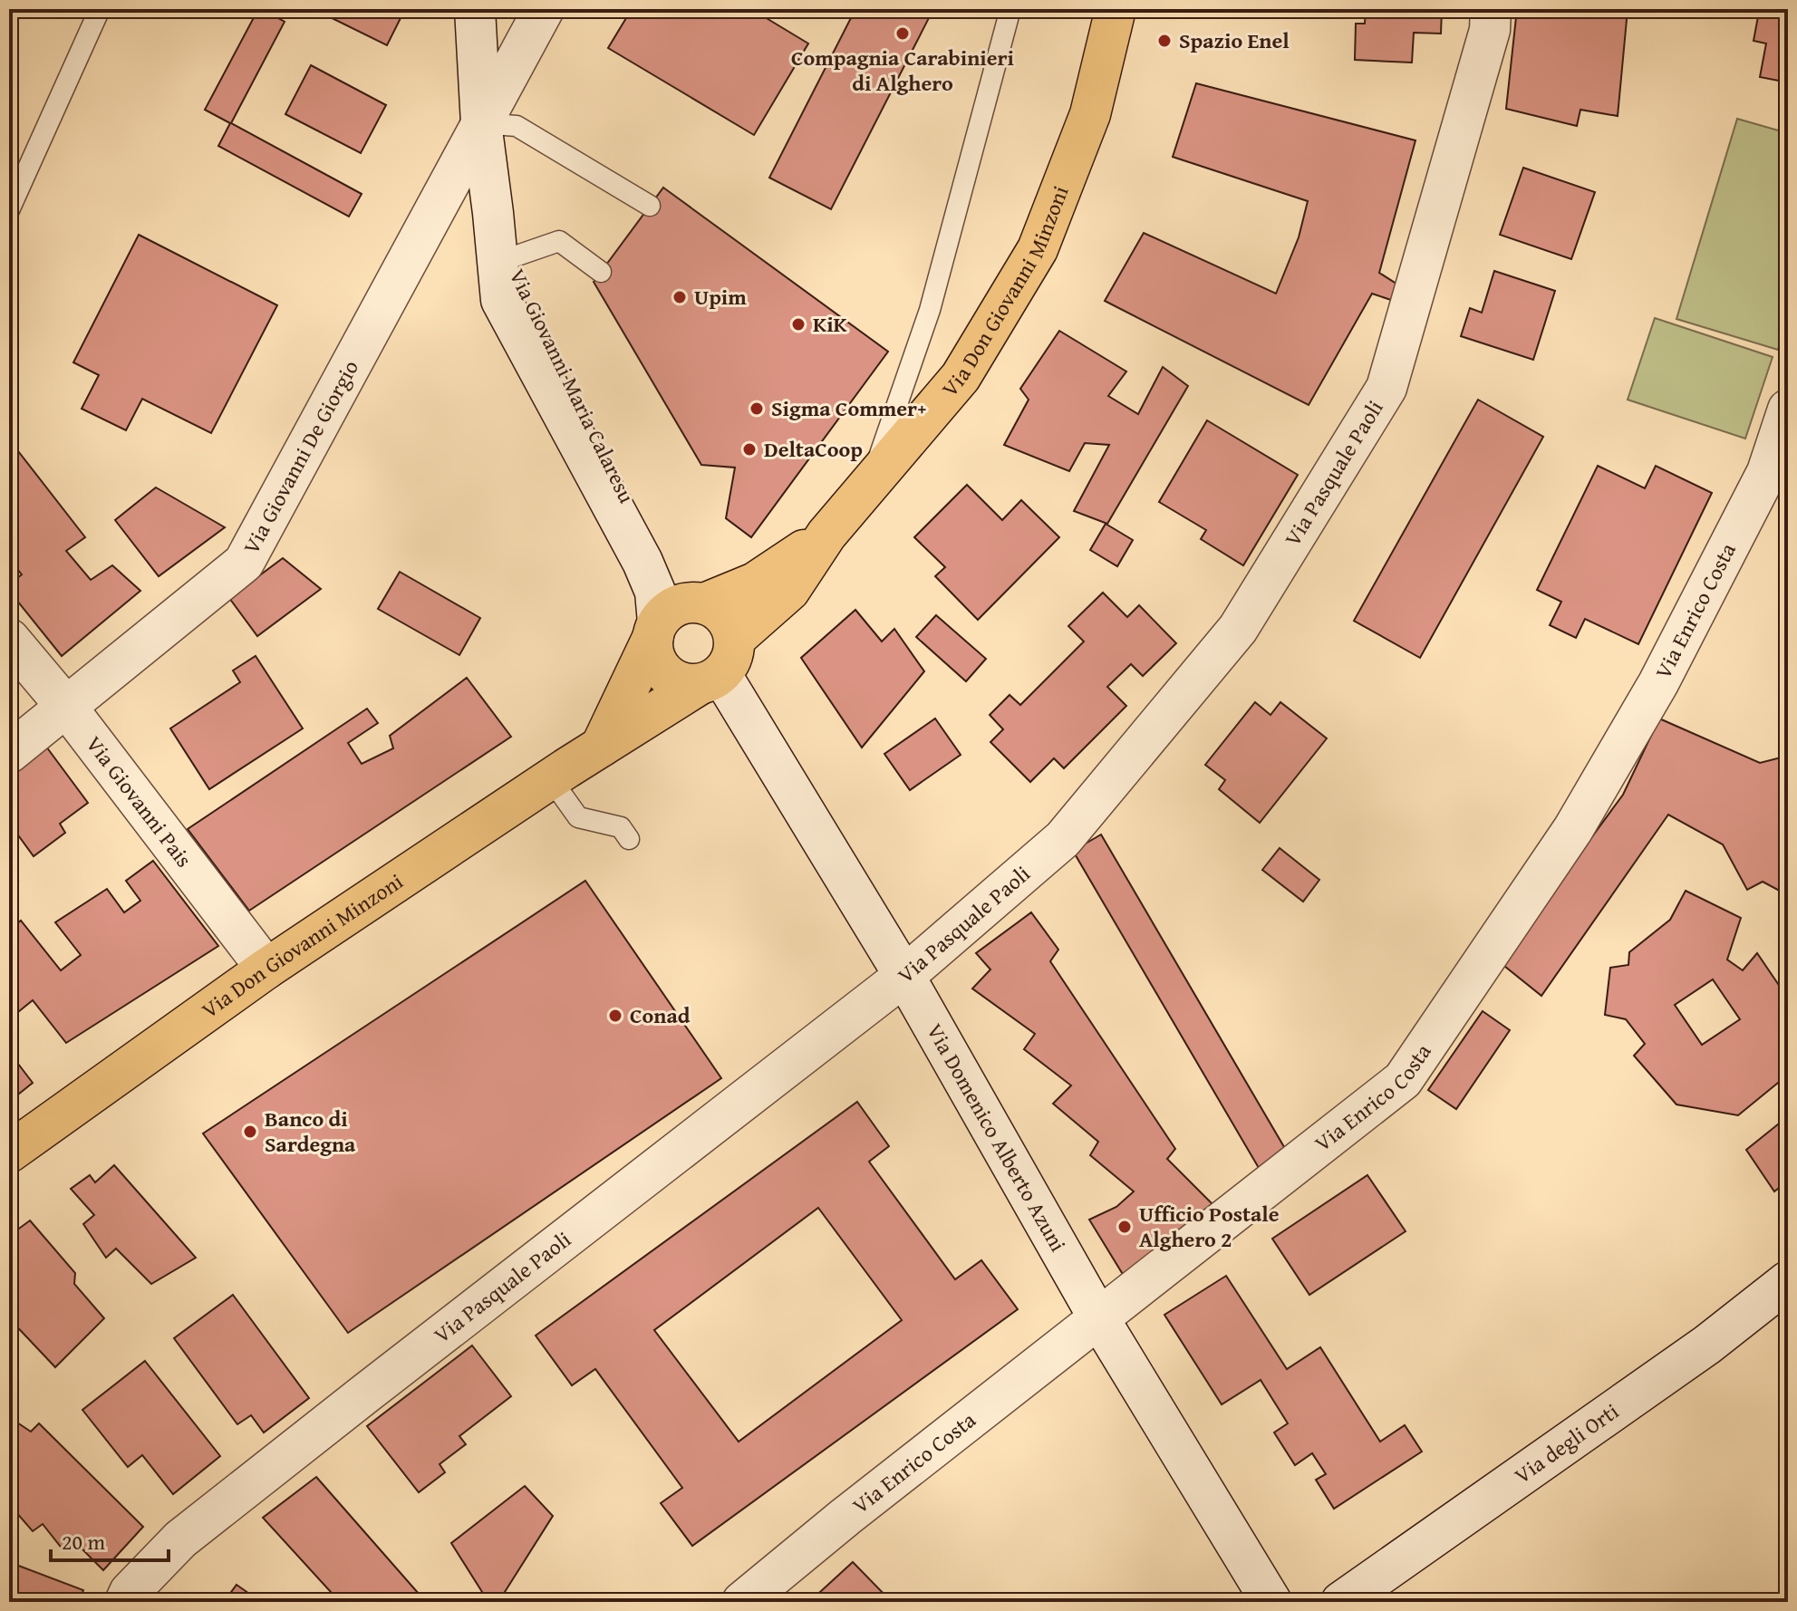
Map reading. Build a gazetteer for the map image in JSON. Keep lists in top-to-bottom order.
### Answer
{
  "streets": {
    "main road": ["Via Don Giovanni Minzoni"],
    "street": [
      "Via Giovanni Maria Calaresu",
      "Via Giovanni De Giorgio",
      "Via Pasquale Paoli",
      "Via Enrico Costa",
      "Via Giovanni Pais",
      "Via Domenico Alberto Azuni",
      "Via degli Orti"
    ]
  },
  "crossings": [
    ["Via Don Giovanni Minzoni", "Via Giovanni Maria Calaresu"],
    ["Via Don Giovanni Minzoni", "Via Giovanni Pais"],
    ["Via Don Giovanni Minzoni", "Via Domenico Alberto Azuni"],
    ["Via Giovanni De Giorgio", "Via Giovanni Pais"],
    ["Via Pasquale Paoli", "Via Domenico Alberto Azuni"],
    ["Via Enrico Costa", "Via Domenico Alberto Azuni"]
  ],
  "places": [
    "Compagnia Carabinieri di Alghero",
    "Spazio Enel",
    "Upim",
    "KiK",
    "Sigma Commer+",
    "DeltaCoop",
    "Conad",
    "Banco di Sardegna",
    "Ufficio Postale Alghero 2"
  ],
  "scale_bar": "20 m"
}
